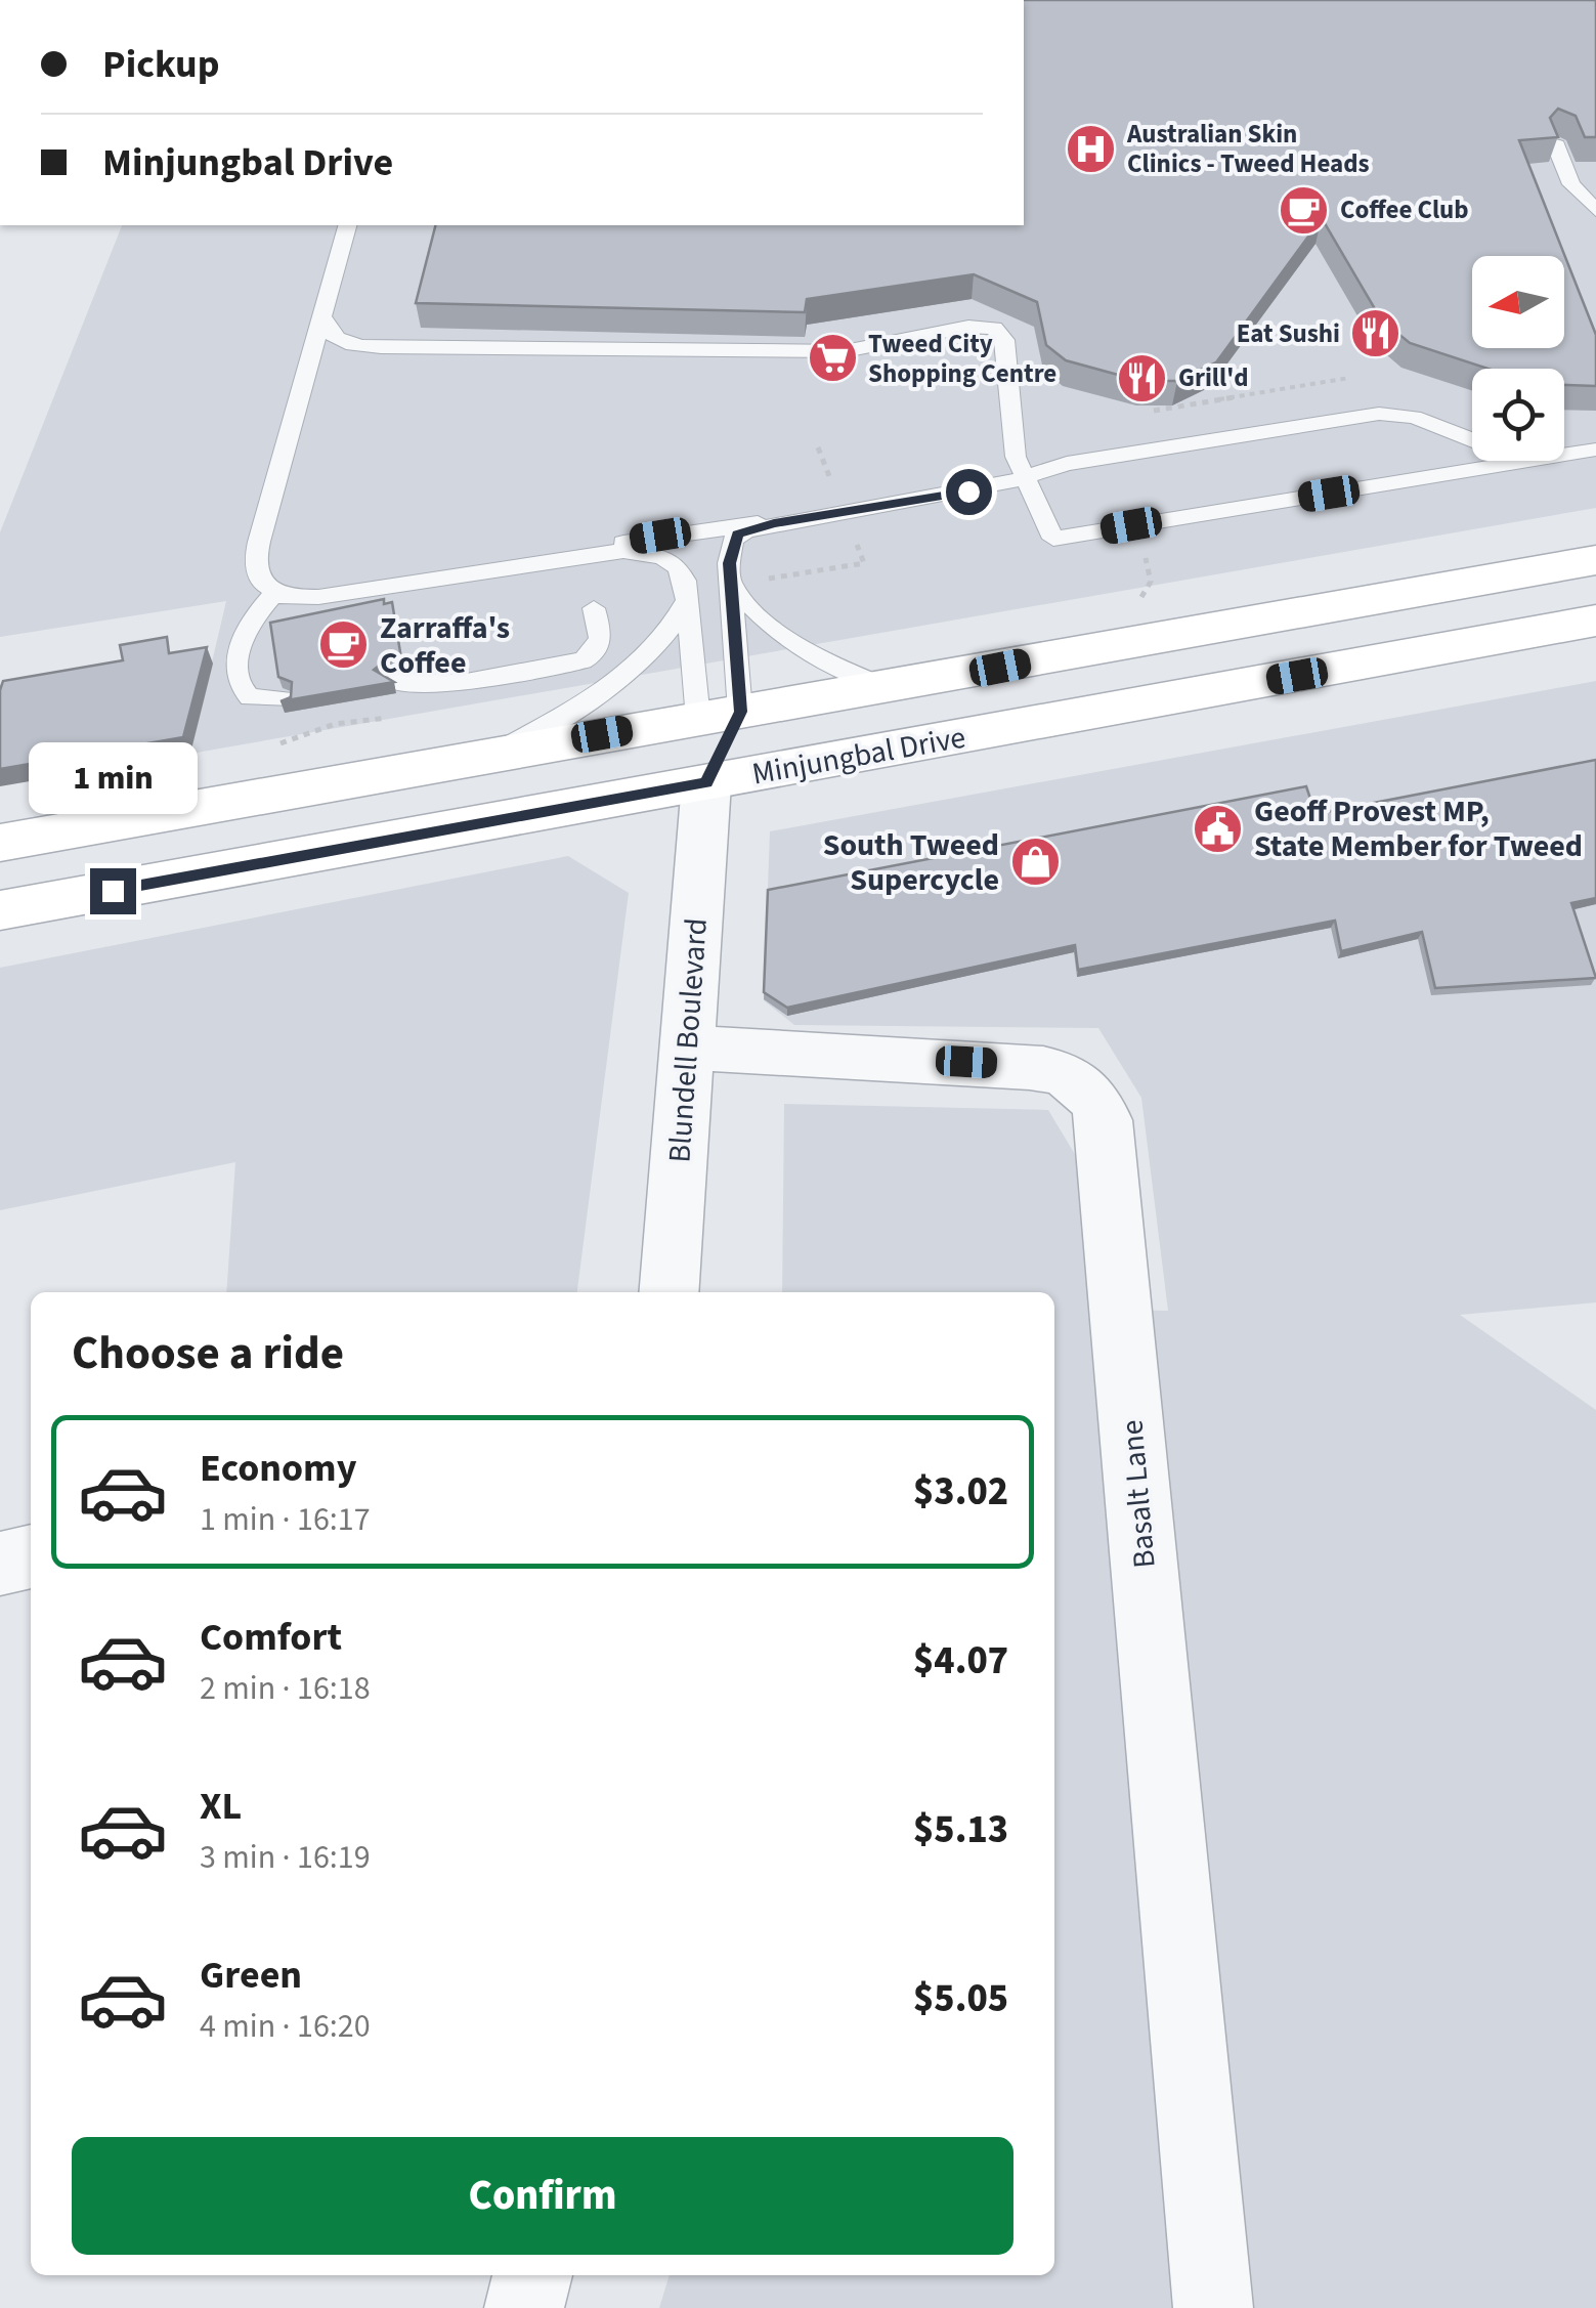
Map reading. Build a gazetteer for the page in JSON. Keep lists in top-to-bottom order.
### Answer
{
  "streets": {
    "main road": ["Minjungbal Drive"],
    "street": ["Blundell Boulevard", "Basalt Lane"]
  },
  "crossings": [
    ["Minjungbal Drive", "Blundell Boulevard"],
    ["Blundell Boulevard", "Basalt Lane"]
  ],
  "places": {
    "hospital": ["Australian Skin Clinics - Tweed Heads"],
    "cafe": ["Coffee Club", "Zarraffa's Coffee"],
    "restaurant": ["Eat Sushi", "Grill'd"],
    "supermarket": ["Tweed City Shopping Centre"],
    "public building": ["Geoff Provest MP, State Member for Tweed"],
    "shop": ["South Tweed Supercycle"]
  },
  "north": "left",
  "page": {
    "banner": ["Pickup", "Minjungbal Drive"],
    "bubble": "1 min",
    "heading": "Choose a ride",
    "list": [
      {
        "name": "Economy",
        "note": "1 min · 16:17",
        "value": "$3.02"
      },
      {
        "name": "Comfort",
        "note": "2 min · 16:18",
        "value": "$4.07"
      },
      {
        "name": "XL",
        "note": "3 min · 16:19",
        "value": "$5.13"
      },
      {
        "name": "Green",
        "note": "4 min · 16:20",
        "value": "$5.05"
      }
    ],
    "buttons": "Confirm"
  }
}
